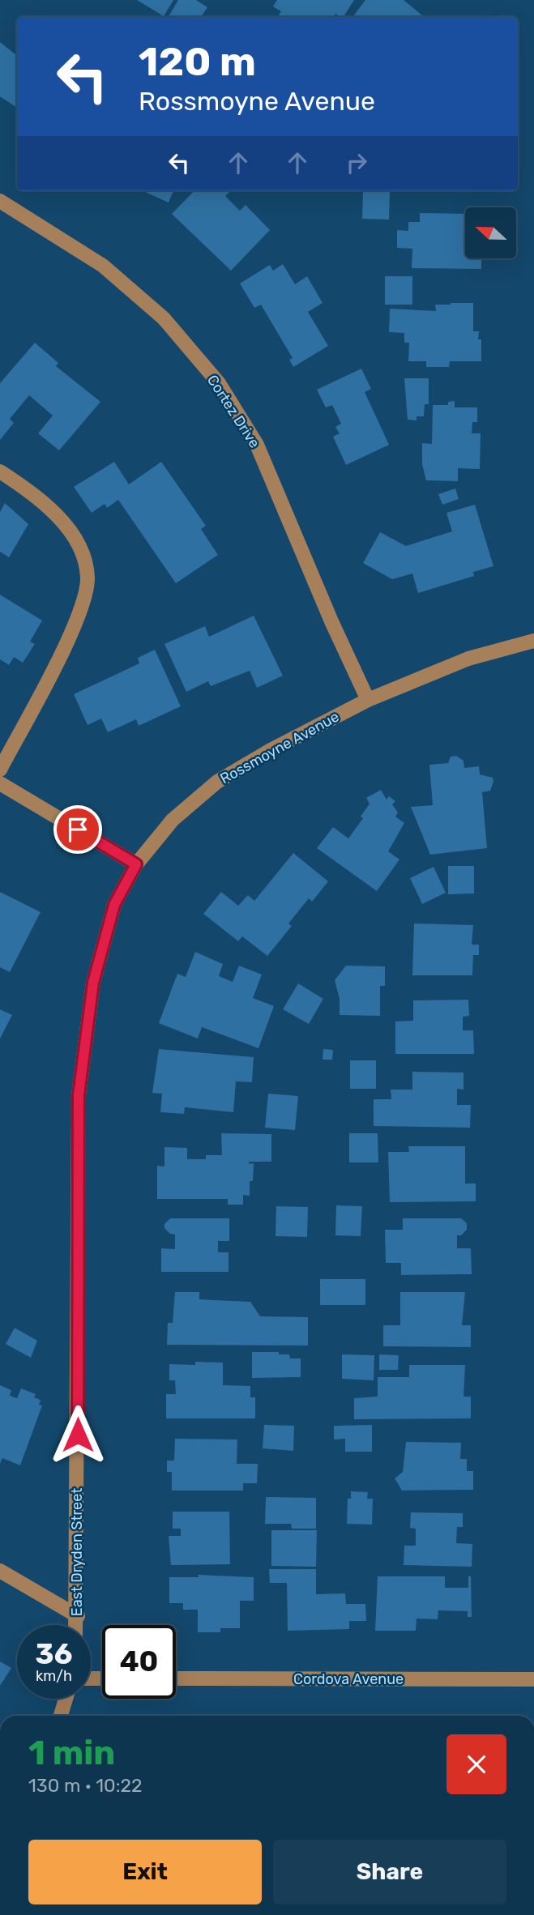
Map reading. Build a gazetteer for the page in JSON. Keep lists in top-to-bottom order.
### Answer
{
  "streets": {
    "street": [
      "Cortez Drive",
      "Rossmoyne Avenue",
      "East Dryden Street",
      "Cordova Avenue"
    ]
  },
  "crossings": [
    ["Cortez Drive", "Rossmoyne Avenue"],
    ["Rossmoyne Avenue", "East Dryden Street"]
  ],
  "north": "left",
  "page": {
    "turn": ["120 m", "Rossmoyne Avenue"],
    "speed": "36 km/h",
    "limit": "40",
    "heading": ["1 min", "130 m · 10:22"],
    "buttons": ["Exit", "Share"]
  }
}
